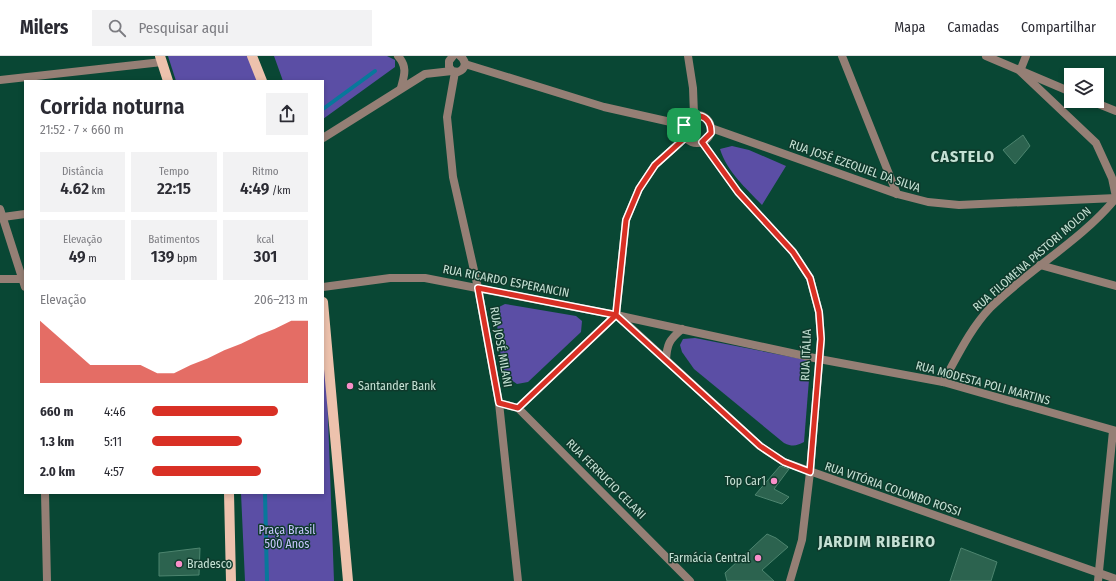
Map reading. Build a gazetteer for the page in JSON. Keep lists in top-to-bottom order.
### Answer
{
  "streets": {
    "street": [
      "RUA JOSÉ EZEQUIEL DA SILVA",
      "RUA FILOMENA PASTORI MOLON",
      "RUA RICARDO ESPERANCIN",
      "RUA JOSÉ MILANI",
      "RUA ITÁLIA",
      "RUA MODESTA POLI MARTINS",
      "RUA FERRUCIO CELANI",
      "RUA VITÓRIA COLOMBO ROSSI"
    ]
  },
  "crossings": [
    ["RUA JOSÉ EZEQUIEL DA SILVA", "RUA FILOMENA PASTORI MOLON"],
    ["RUA JOSÉ EZEQUIEL DA SILVA", "RUA ITÁLIA"],
    ["RUA FILOMENA PASTORI MOLON", "RUA MODESTA POLI MARTINS"],
    ["RUA RICARDO ESPERANCIN", "RUA JOSÉ MILANI"],
    ["RUA RICARDO ESPERANCIN", "RUA ITÁLIA"],
    ["RUA RICARDO ESPERANCIN", "RUA MODESTA POLI MARTINS"],
    ["RUA RICARDO ESPERANCIN", "RUA VITÓRIA COLOMBO ROSSI"],
    ["RUA ITÁLIA", "RUA MODESTA POLI MARTINS"],
    ["RUA ITÁLIA", "RUA VITÓRIA COLOMBO ROSSI"]
  ],
  "districts": ["CASTELO", "JARDIM RIBEIRO"],
  "parks": ["Praça Brasil 500 Anos"],
  "places": [
    "Santander Bank",
    "Top Car1",
    "Farmácia Central",
    "Bradesco"
  ],
  "page": {
    "header": "Milers",
    "search": "Pesquisar aqui",
    "nav": ["Mapa", "Camadas", "Compartilhar"],
    "heading": ["Corrida noturna", "21:52 · 7 × 660 m"],
    "stats": [
      ["Distância", "4.62 km"],
      ["Tempo", "22:15"],
      ["Ritmo", "4:49 /km"],
      ["Elevação", "49 m"],
      ["Batimentos", "139 bpm"],
      ["kcal", "301"]
    ],
    "chart": ["Elevação", "206–213 m"],
    "list": [
      {
        "name": "660 m",
        "note": "4:46"
      },
      {
        "name": "1.3 km",
        "note": "5:11"
      },
      {
        "name": "2.0 km",
        "note": "4:57"
      }
    ]
  }
}
